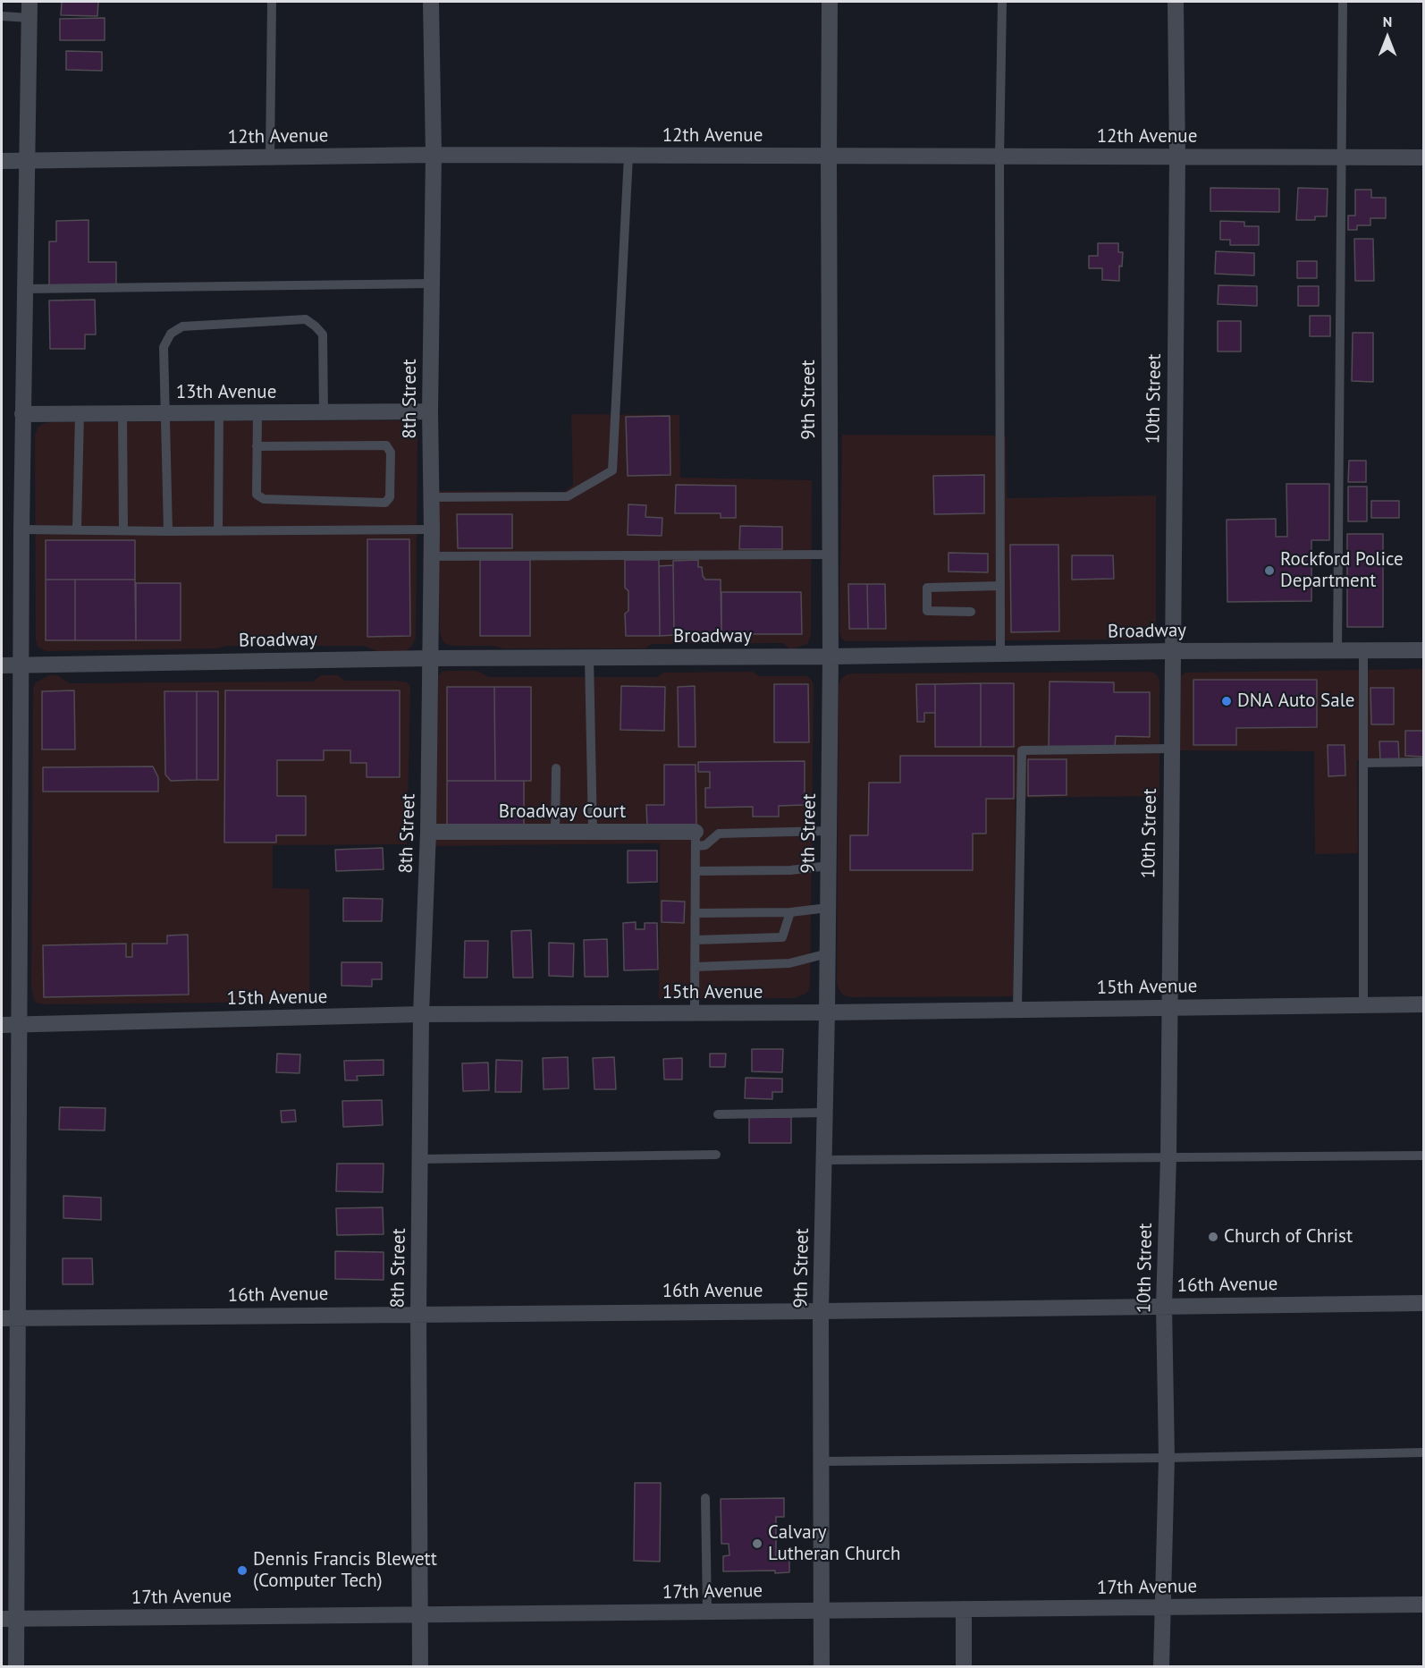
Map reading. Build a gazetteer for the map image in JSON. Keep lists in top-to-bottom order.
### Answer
{
  "streets": {
    "street": [
      "12th Avenue",
      "13th Avenue",
      "8th Street",
      "10th Street",
      "9th Street",
      "Broadway",
      "Broadway Court",
      "15th Avenue",
      "16th Avenue",
      "17th Avenue"
    ]
  },
  "crossings": [
    ["12th Avenue", "8th Street"],
    ["12th Avenue", "10th Street"],
    ["12th Avenue", "9th Street"],
    ["13th Avenue", "8th Street"],
    ["8th Street", "Broadway"],
    ["8th Street", "Broadway Court"],
    ["8th Street", "15th Avenue"],
    ["8th Street", "16th Avenue"],
    ["8th Street", "17th Avenue"],
    ["10th Street", "Broadway"],
    ["10th Street", "15th Avenue"],
    ["10th Street", "16th Avenue"],
    ["10th Street", "17th Avenue"],
    ["9th Street", "Broadway"],
    ["9th Street", "15th Avenue"],
    ["9th Street", "16th Avenue"],
    ["9th Street", "17th Avenue"]
  ],
  "places": [
    "Rockford Police Department",
    "DNA Auto Sale",
    "Church of Christ",
    "Calvary Lutheran Church",
    "Dennis Francis Blewett (Computer Tech)"
  ],
  "north": "top"
}
